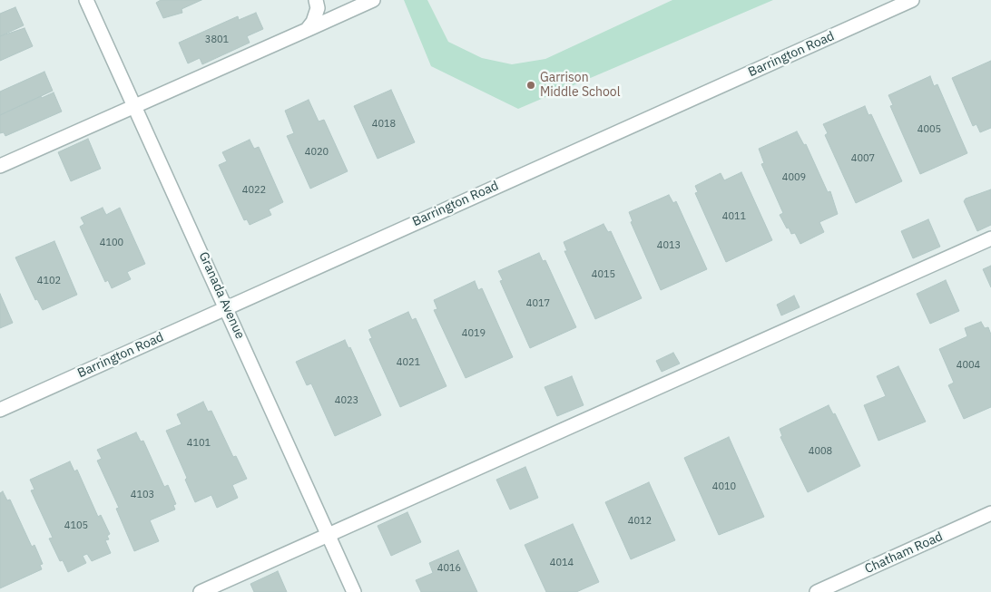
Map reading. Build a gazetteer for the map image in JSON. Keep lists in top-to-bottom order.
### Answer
{
  "streets": {
    "street": ["Barrington Road", "Granada Avenue", "Chatham Road"]
  },
  "crossings": [
    ["Barrington Road", "Granada Avenue"]
  ],
  "places": ["Garrison Middle School"],
  "house_numbers": [
    "3801",
    "4018",
    "4005",
    "4020",
    "4007",
    "4009",
    "4022",
    "4011",
    "4100",
    "4013",
    "4015",
    "4102",
    "4017",
    "4019",
    "4021",
    "4004",
    "4023",
    "4101",
    "4008",
    "4010",
    "4103",
    "4012",
    "4105",
    "4014",
    "4016"
  ]
}
